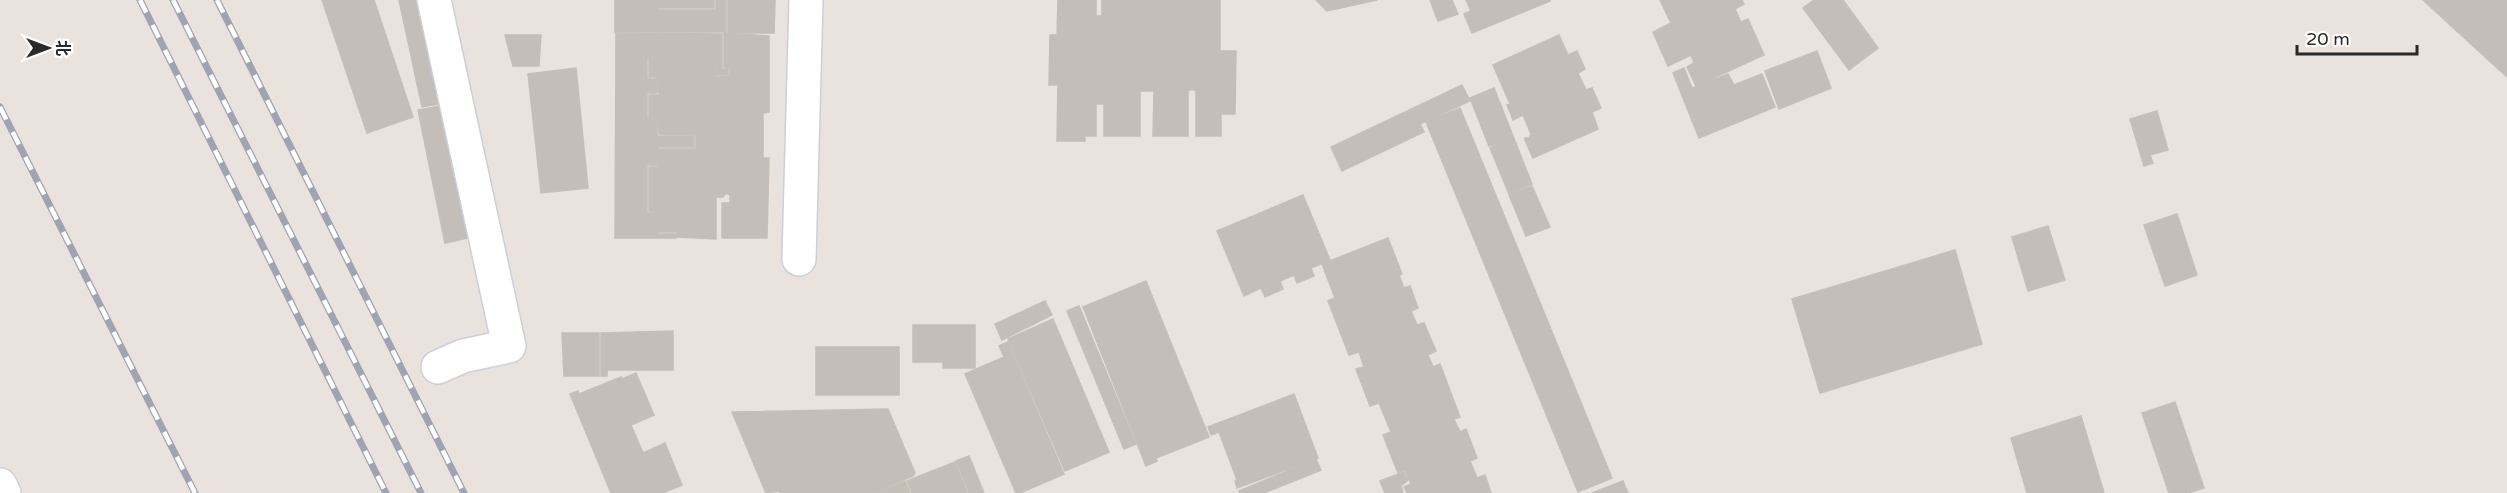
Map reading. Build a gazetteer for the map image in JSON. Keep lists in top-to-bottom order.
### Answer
{
  "scale_bar": "20 m",
  "north": "right"
}
